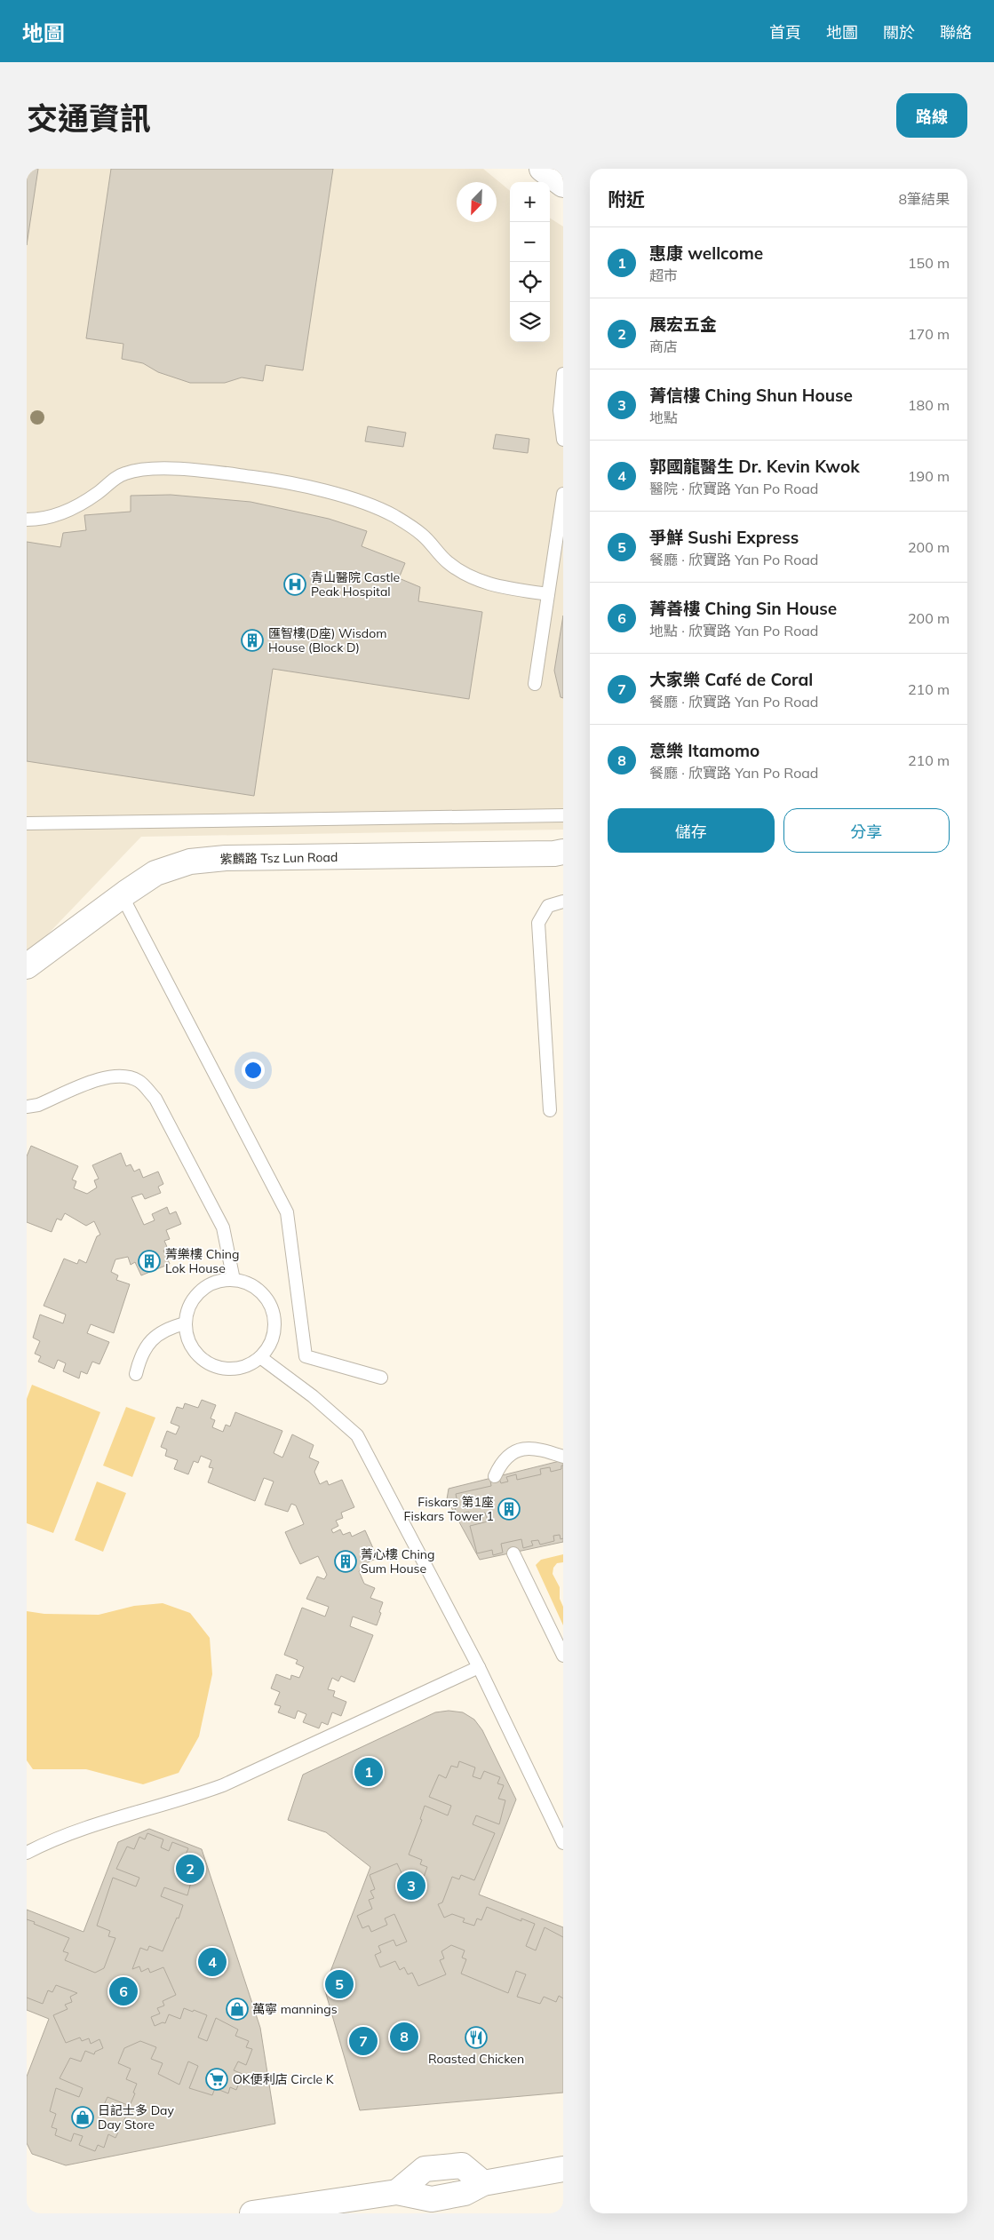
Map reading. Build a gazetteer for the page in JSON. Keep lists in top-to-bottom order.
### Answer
{
  "streets": {
    "street": ["紫麟路 Tsz Lun Road"]
  },
  "places": {
    "hospital": ["青山醫院 Castle Peak Hospital"],
    "building": [
      "匯智樓(D座) Wisdom House (Block D)",
      "菁樂樓 Ching Lok House",
      "Fiskars 第1座 Fiskars Tower 1",
      "菁心樓 Ching Sum House"
    ],
    "shop": ["萬寧 mannings", "日記士多 Day Day Store"],
    "restaurant": ["Roasted Chicken"],
    "supermarket": ["OK便利店 Circle K"]
  },
  "north": "bottom left",
  "page": {
    "header": "地圖",
    "nav": [
      "首頁",
      "地圖",
      "關於",
      "聯絡"
    ],
    "title": "交通資訊",
    "buttons": [
      "路線",
      ["儲存", "分享"]
    ],
    "heading": ["附近", "8筆結果"],
    "map_buttons": ["+", "−"],
    "list": [
      {
        "mark": "1",
        "name": "惠康 wellcome",
        "note": "超市",
        "value": "150 m"
      },
      {
        "mark": "2",
        "name": "展宏五金",
        "note": "商店",
        "value": "170 m"
      },
      {
        "mark": "3",
        "name": "菁信樓 Ching Shun House",
        "note": "地點",
        "value": "180 m"
      },
      {
        "mark": "4",
        "name": "郭國龍醫生 Dr. Kevin Kwok",
        "note": "醫院 · 欣寶路 Yan Po Road",
        "value": "190 m"
      },
      {
        "mark": "5",
        "name": "爭鮮 Sushi Express",
        "note": "餐廳 · 欣寶路 Yan Po Road",
        "value": "200 m"
      },
      {
        "mark": "6",
        "name": "菁善樓 Ching Sin House",
        "note": "地點 · 欣寶路 Yan Po Road",
        "value": "200 m"
      },
      {
        "mark": "7",
        "name": "大家樂 Café de Coral",
        "note": "餐廳 · 欣寶路 Yan Po Road",
        "value": "210 m"
      },
      {
        "mark": "8",
        "name": "意樂 Itamomo",
        "note": "餐廳 · 欣寶路 Yan Po Road",
        "value": "210 m"
      }
    ],
    "pins": [
      "1",
      "2",
      "3",
      "4",
      "5",
      "6",
      "8",
      "7"
    ]
  }
}
